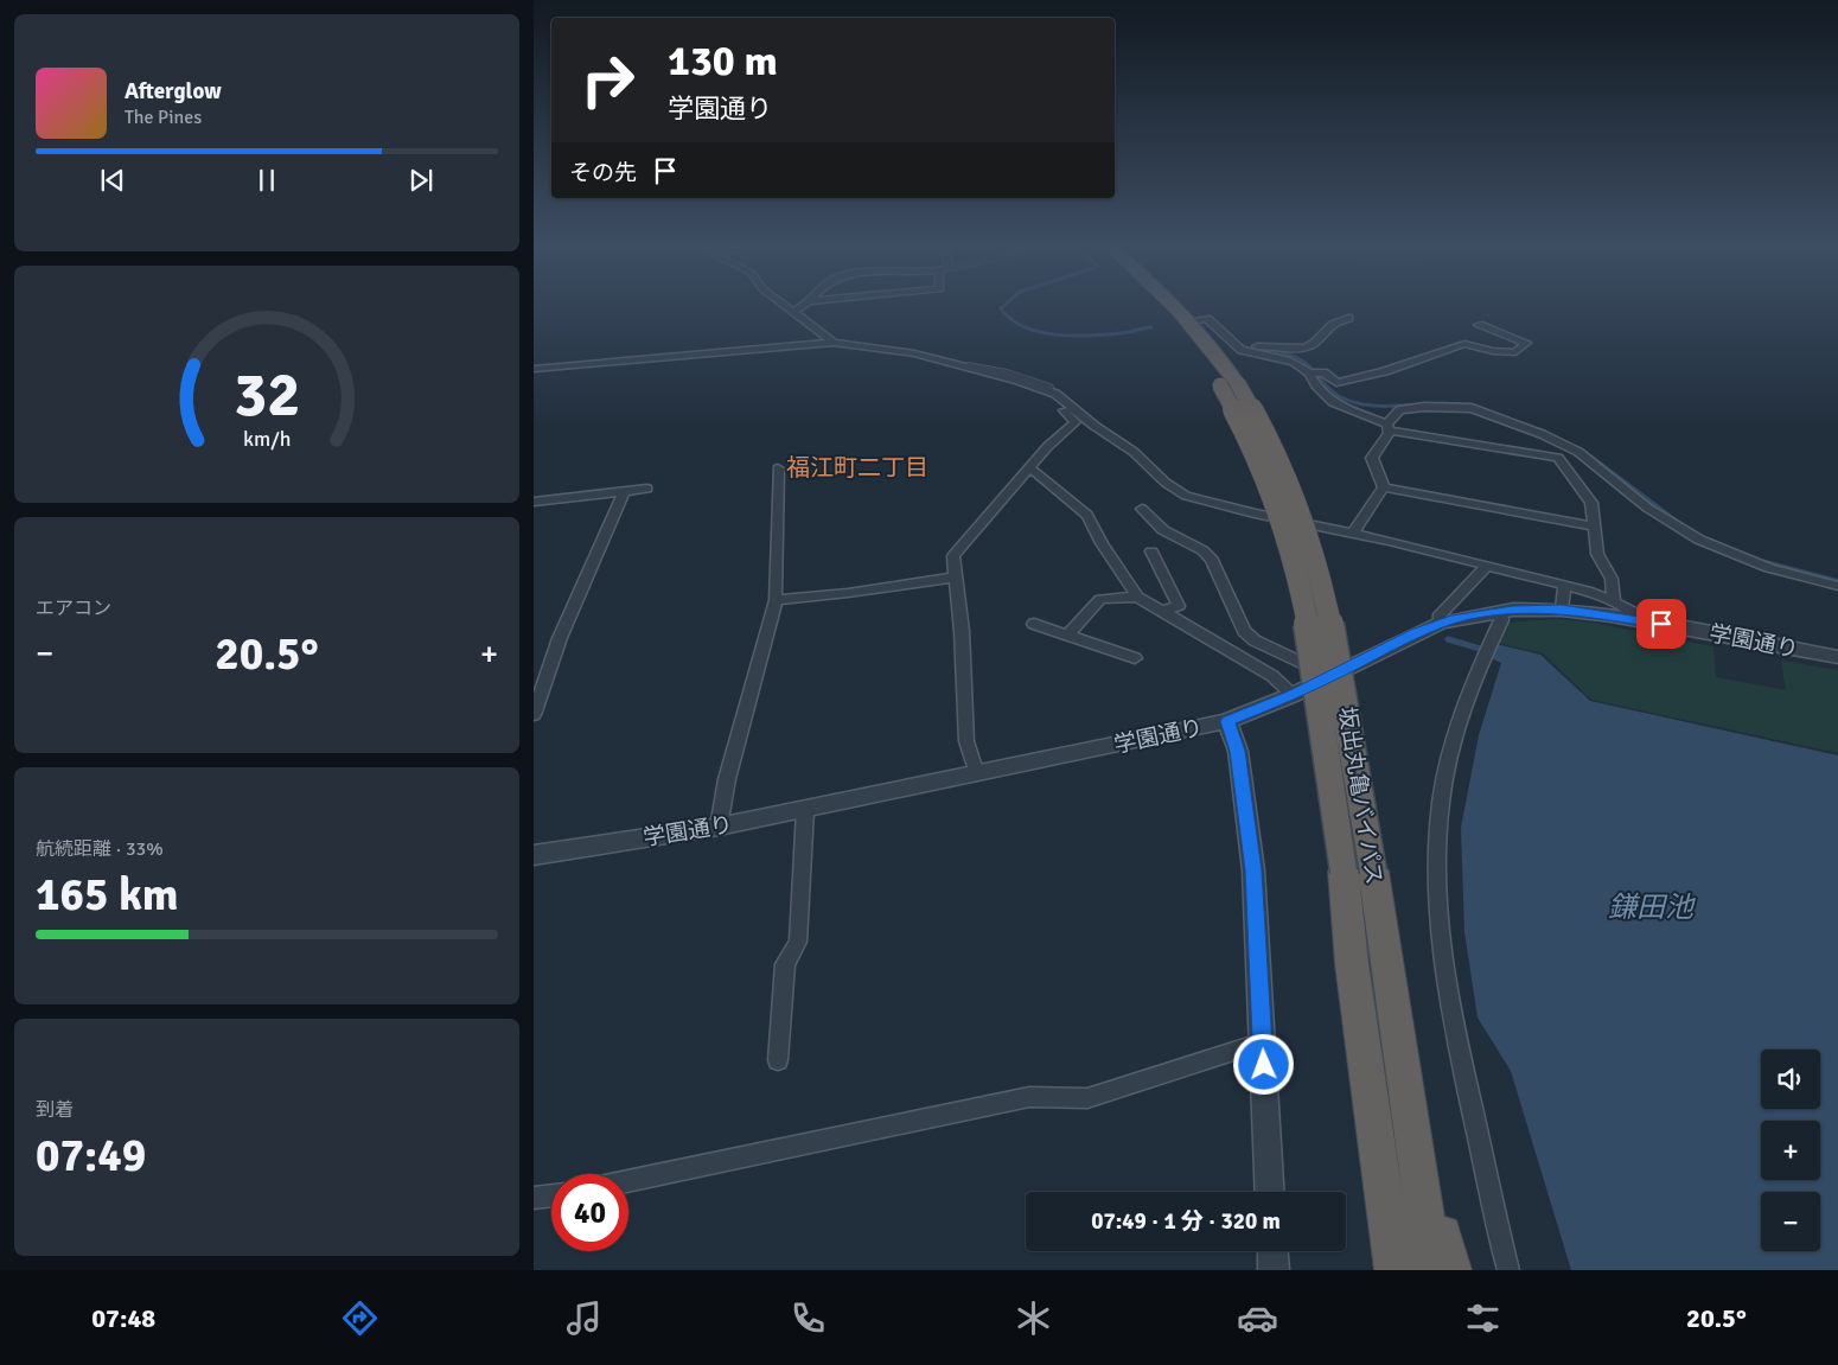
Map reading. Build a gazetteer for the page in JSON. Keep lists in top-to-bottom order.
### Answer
{
  "streets": {
    "highway": ["坂出丸亀バイパス"],
    "street": ["学園通り"]
  },
  "districts": ["福江町二丁目"],
  "water": ["鎌田池"],
  "page": {
    "turn": ["130 m", "学園通り"],
    "song": ["Afterglow", "The Pines"],
    "then": "その先",
    "tile": [
      "エアコン",
      ["航続距離 · 33%", "165 km"],
      ["到着", "07:49"]
    ],
    "heat": ["−", "20.5°", "+"],
    "map_buttons": ["+", "−"],
    "limit": "40",
    "trip": "07:49 · 1 分 · 320 m",
    "tabs": ["07:48", "20.5°"],
    "gauge": ["32", "km/h"]
  }
}
